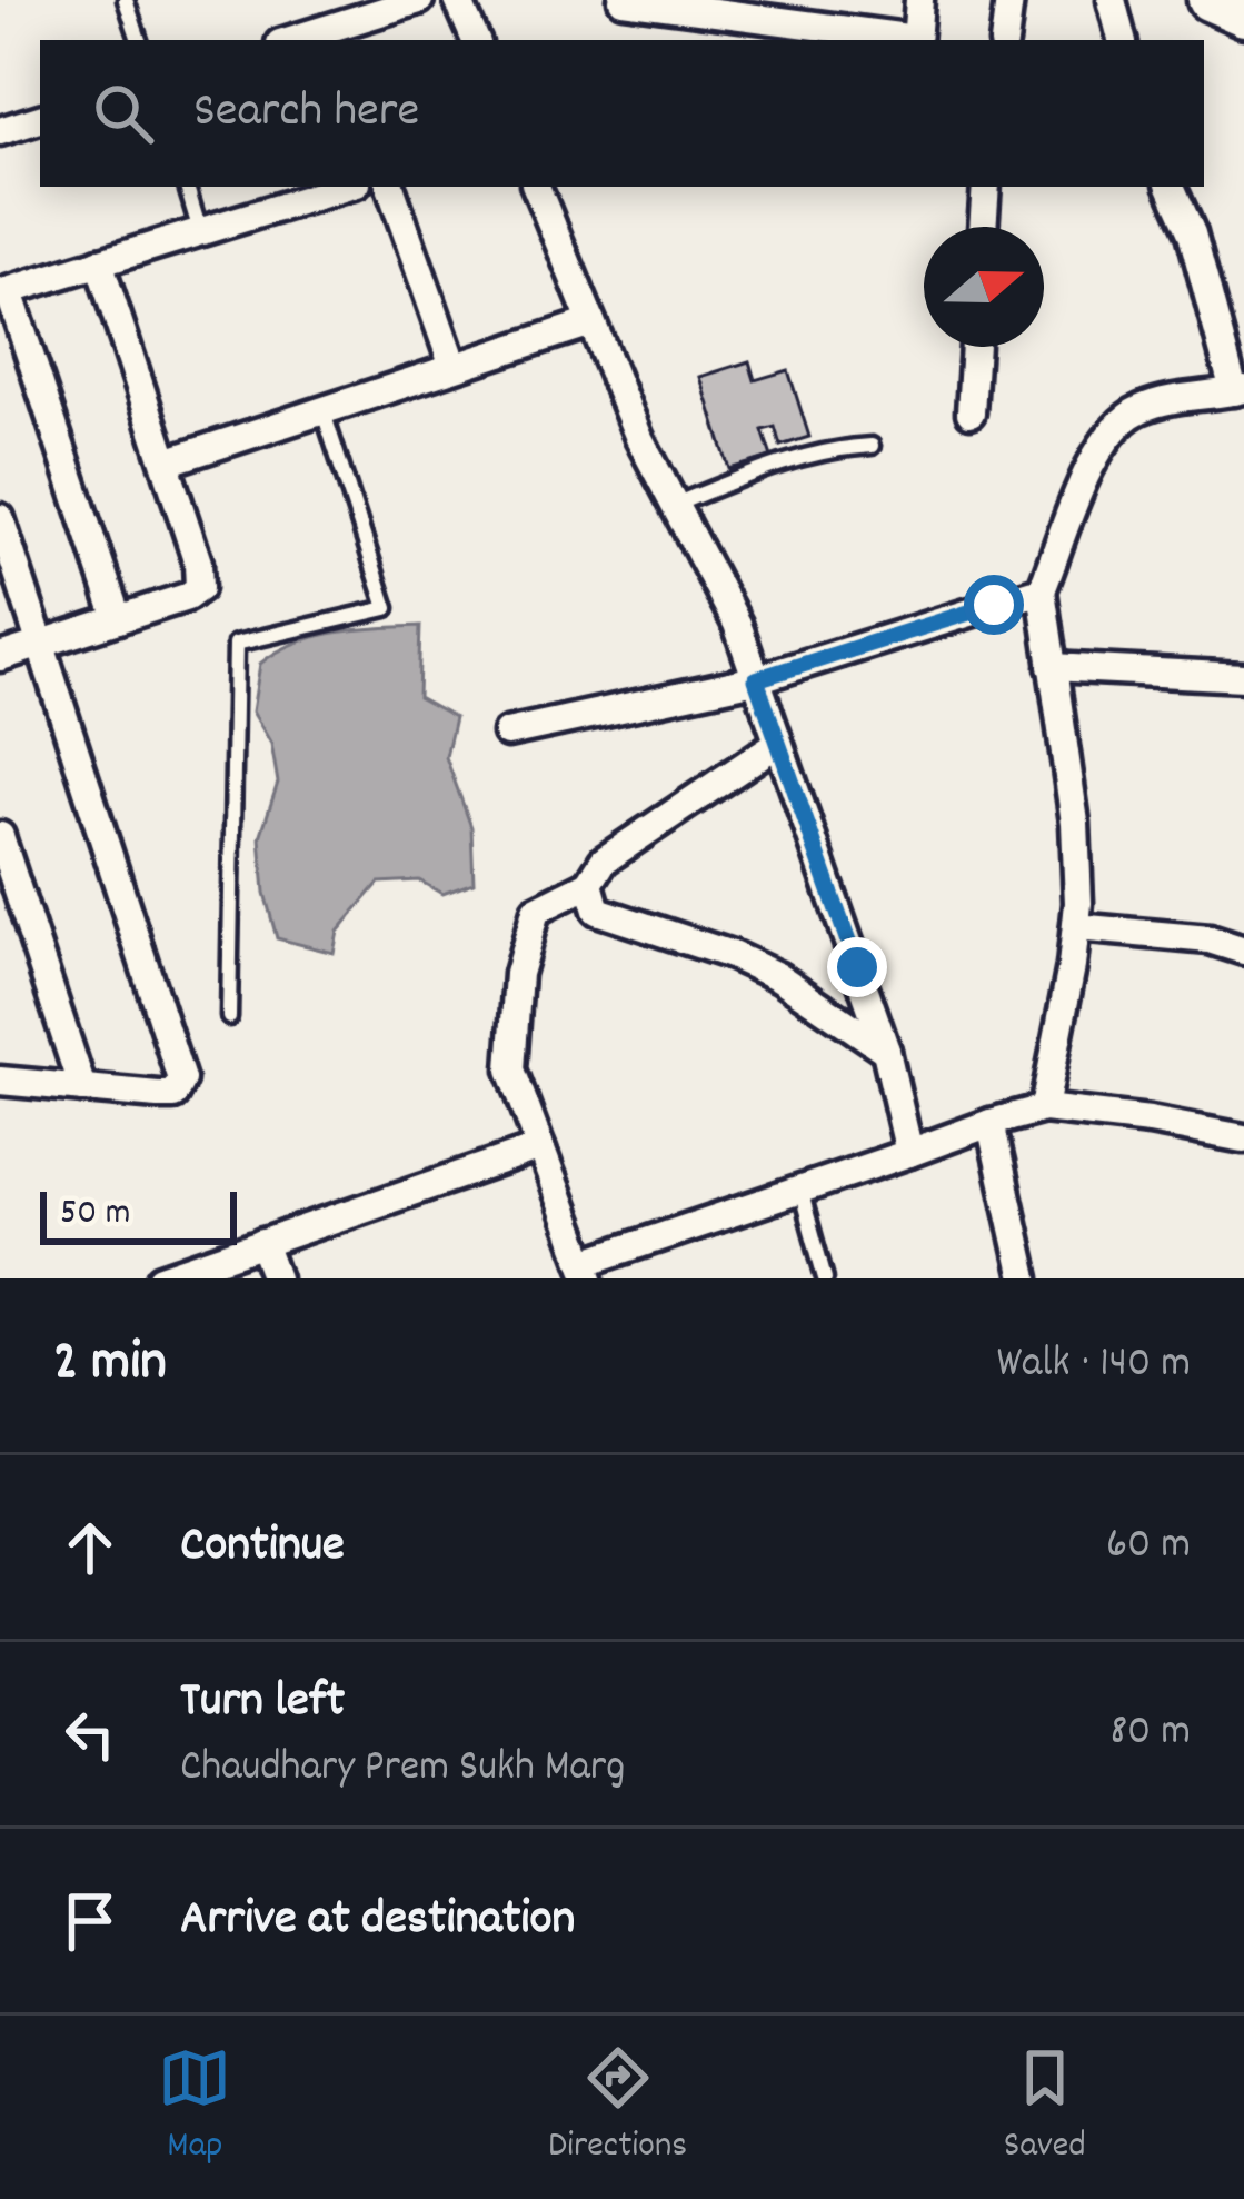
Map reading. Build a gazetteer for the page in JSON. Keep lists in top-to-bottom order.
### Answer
{
  "scale_bar": "50 m",
  "north": "right",
  "page": {
    "search": "Search here",
    "scale": "50 m",
    "heading": ["2 min", "Walk · 140 m"],
    "list": [
      ["Continue", "60 m"],
      ["Turn left", "Chaudhary Prem Sukh Marg", "80 m"],
      "Arrive at destination"
    ],
    "nav": ["Map", "Directions", "Saved"]
  }
}
